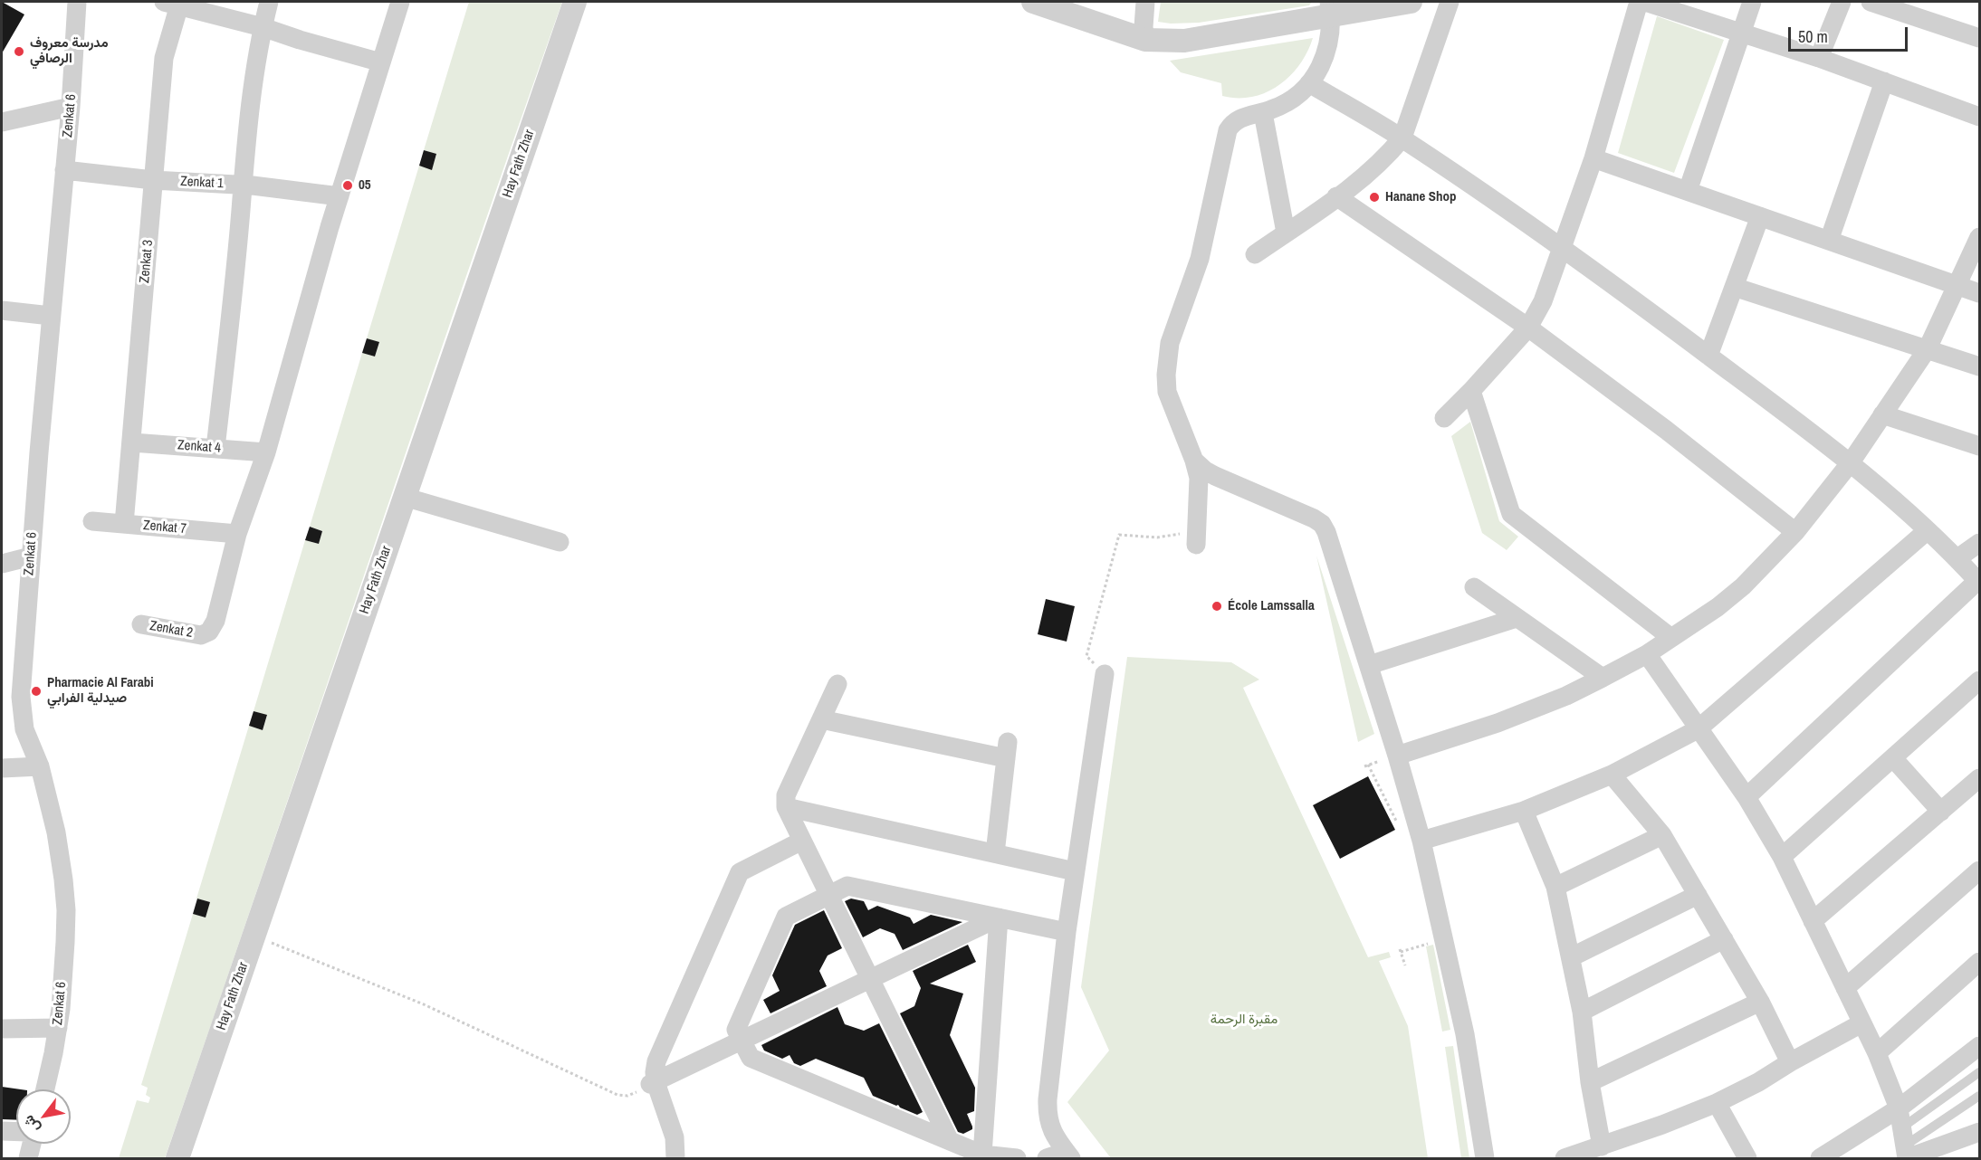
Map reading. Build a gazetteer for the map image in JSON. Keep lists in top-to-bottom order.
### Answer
{
  "streets": {
    "street": [
      "Zenkat 6",
      "Hay Fath Zhar",
      "Zenkat 1",
      "Zenkat 3",
      "Zenkat 4",
      "Zenkat 7",
      "Zenkat 2"
    ]
  },
  "crossings": [
    ["Zenkat 6", "Zenkat 1"],
    ["Zenkat 1", "Zenkat 3"],
    ["Zenkat 3", "Zenkat 4"],
    ["Zenkat 3", "Zenkat 7"],
    ["Zenkat 7", "Zenkat 2"]
  ],
  "parks": ["مقبرة الرحمة"],
  "places": [
    "مدرسة معروف الرصافي",
    "05",
    "Hanane Shop",
    "École Lamssalla",
    "Pharmacie Al Farabi صيدلية الفرابي"
  ],
  "scale_bar": "50 m",
  "north": "bottom left"
}
